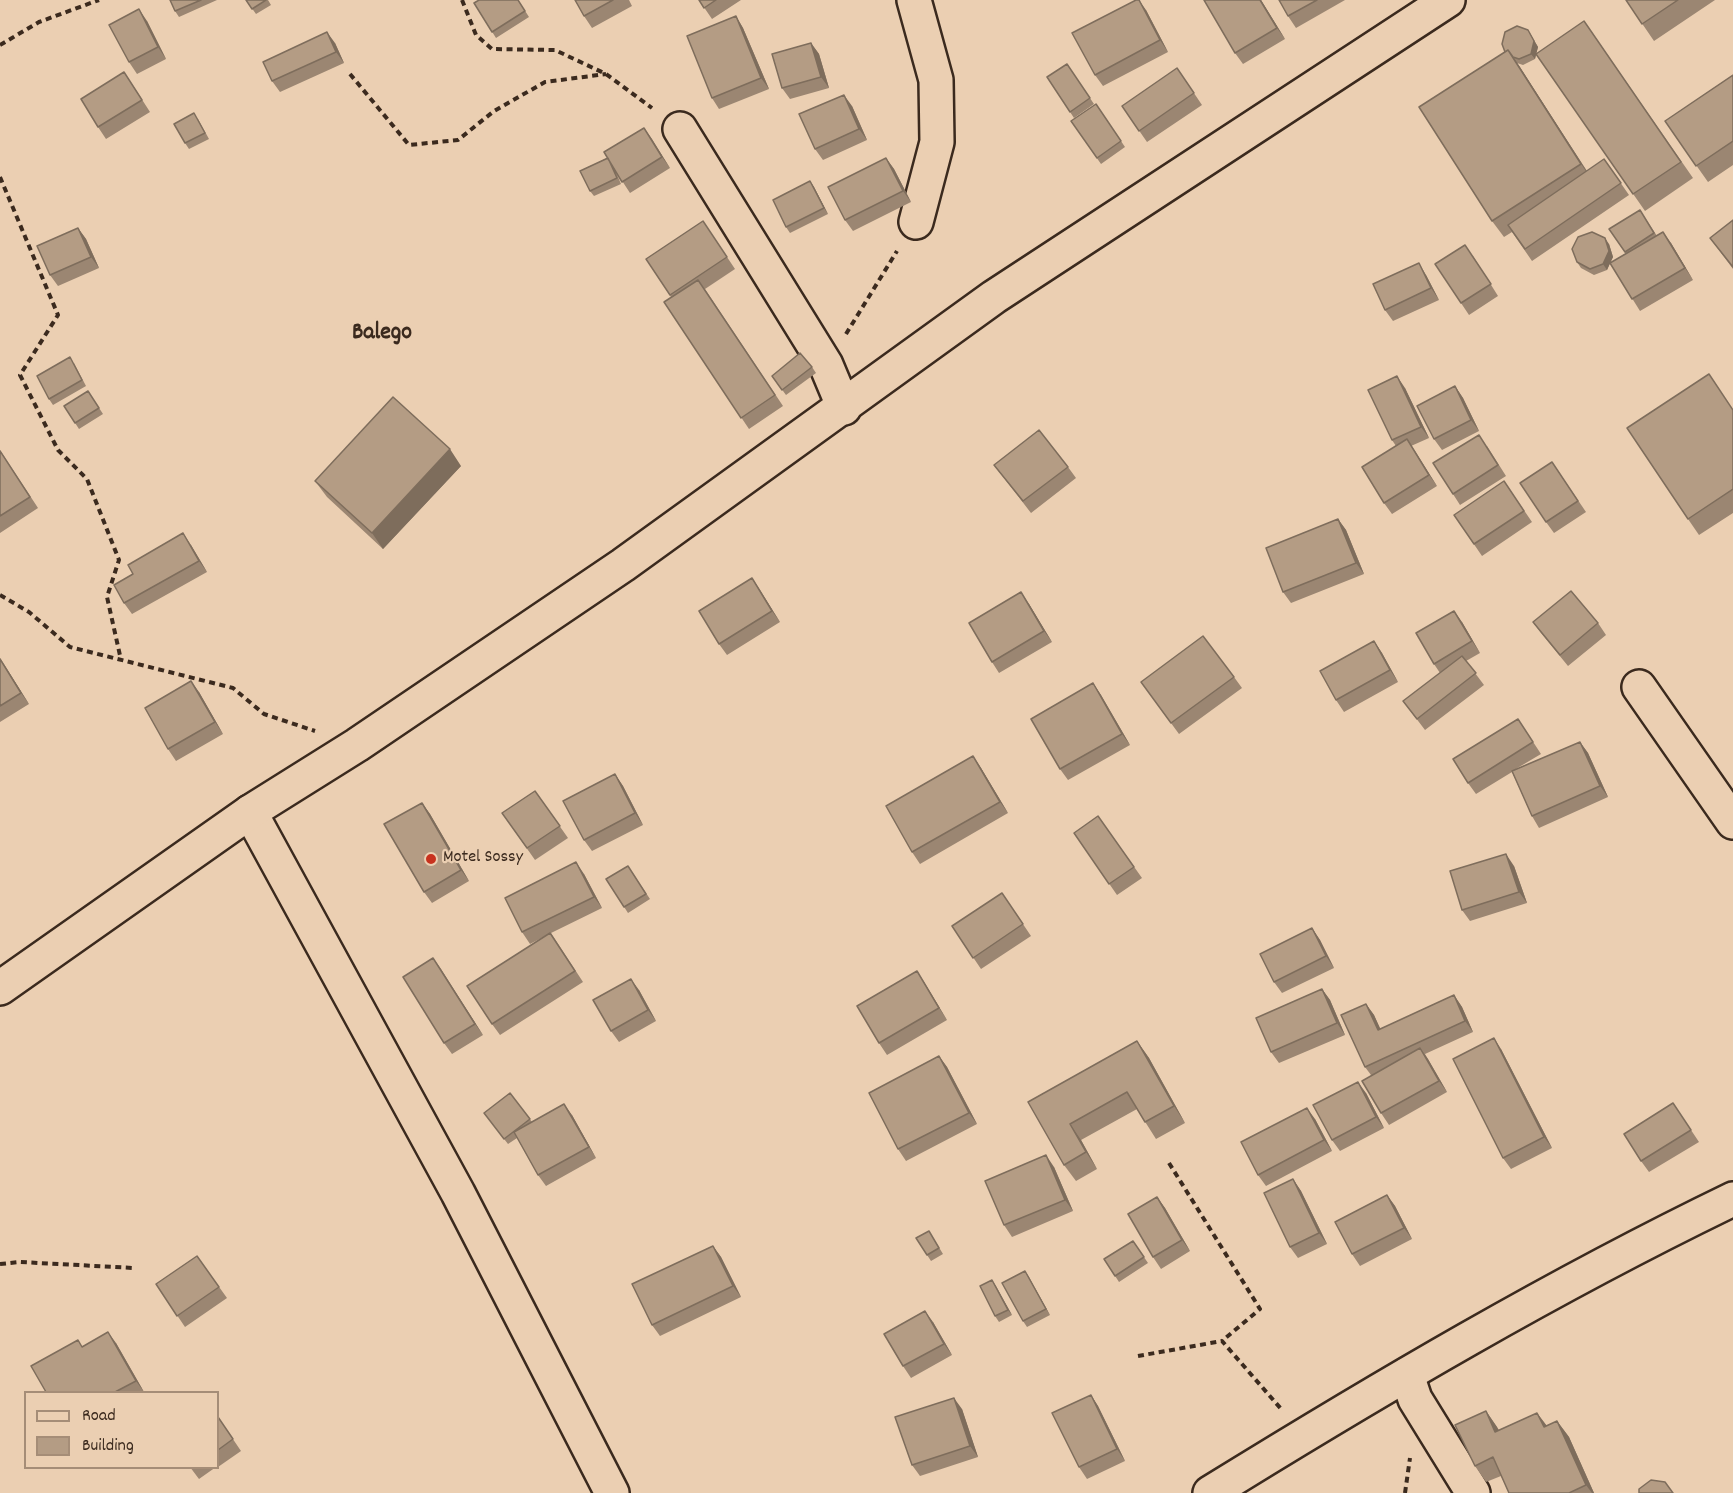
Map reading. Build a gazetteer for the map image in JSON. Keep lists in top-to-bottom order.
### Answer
{
  "districts": ["Balego"],
  "places": ["Motel Sossy"],
  "legend": ["Road", "Building"]
}
